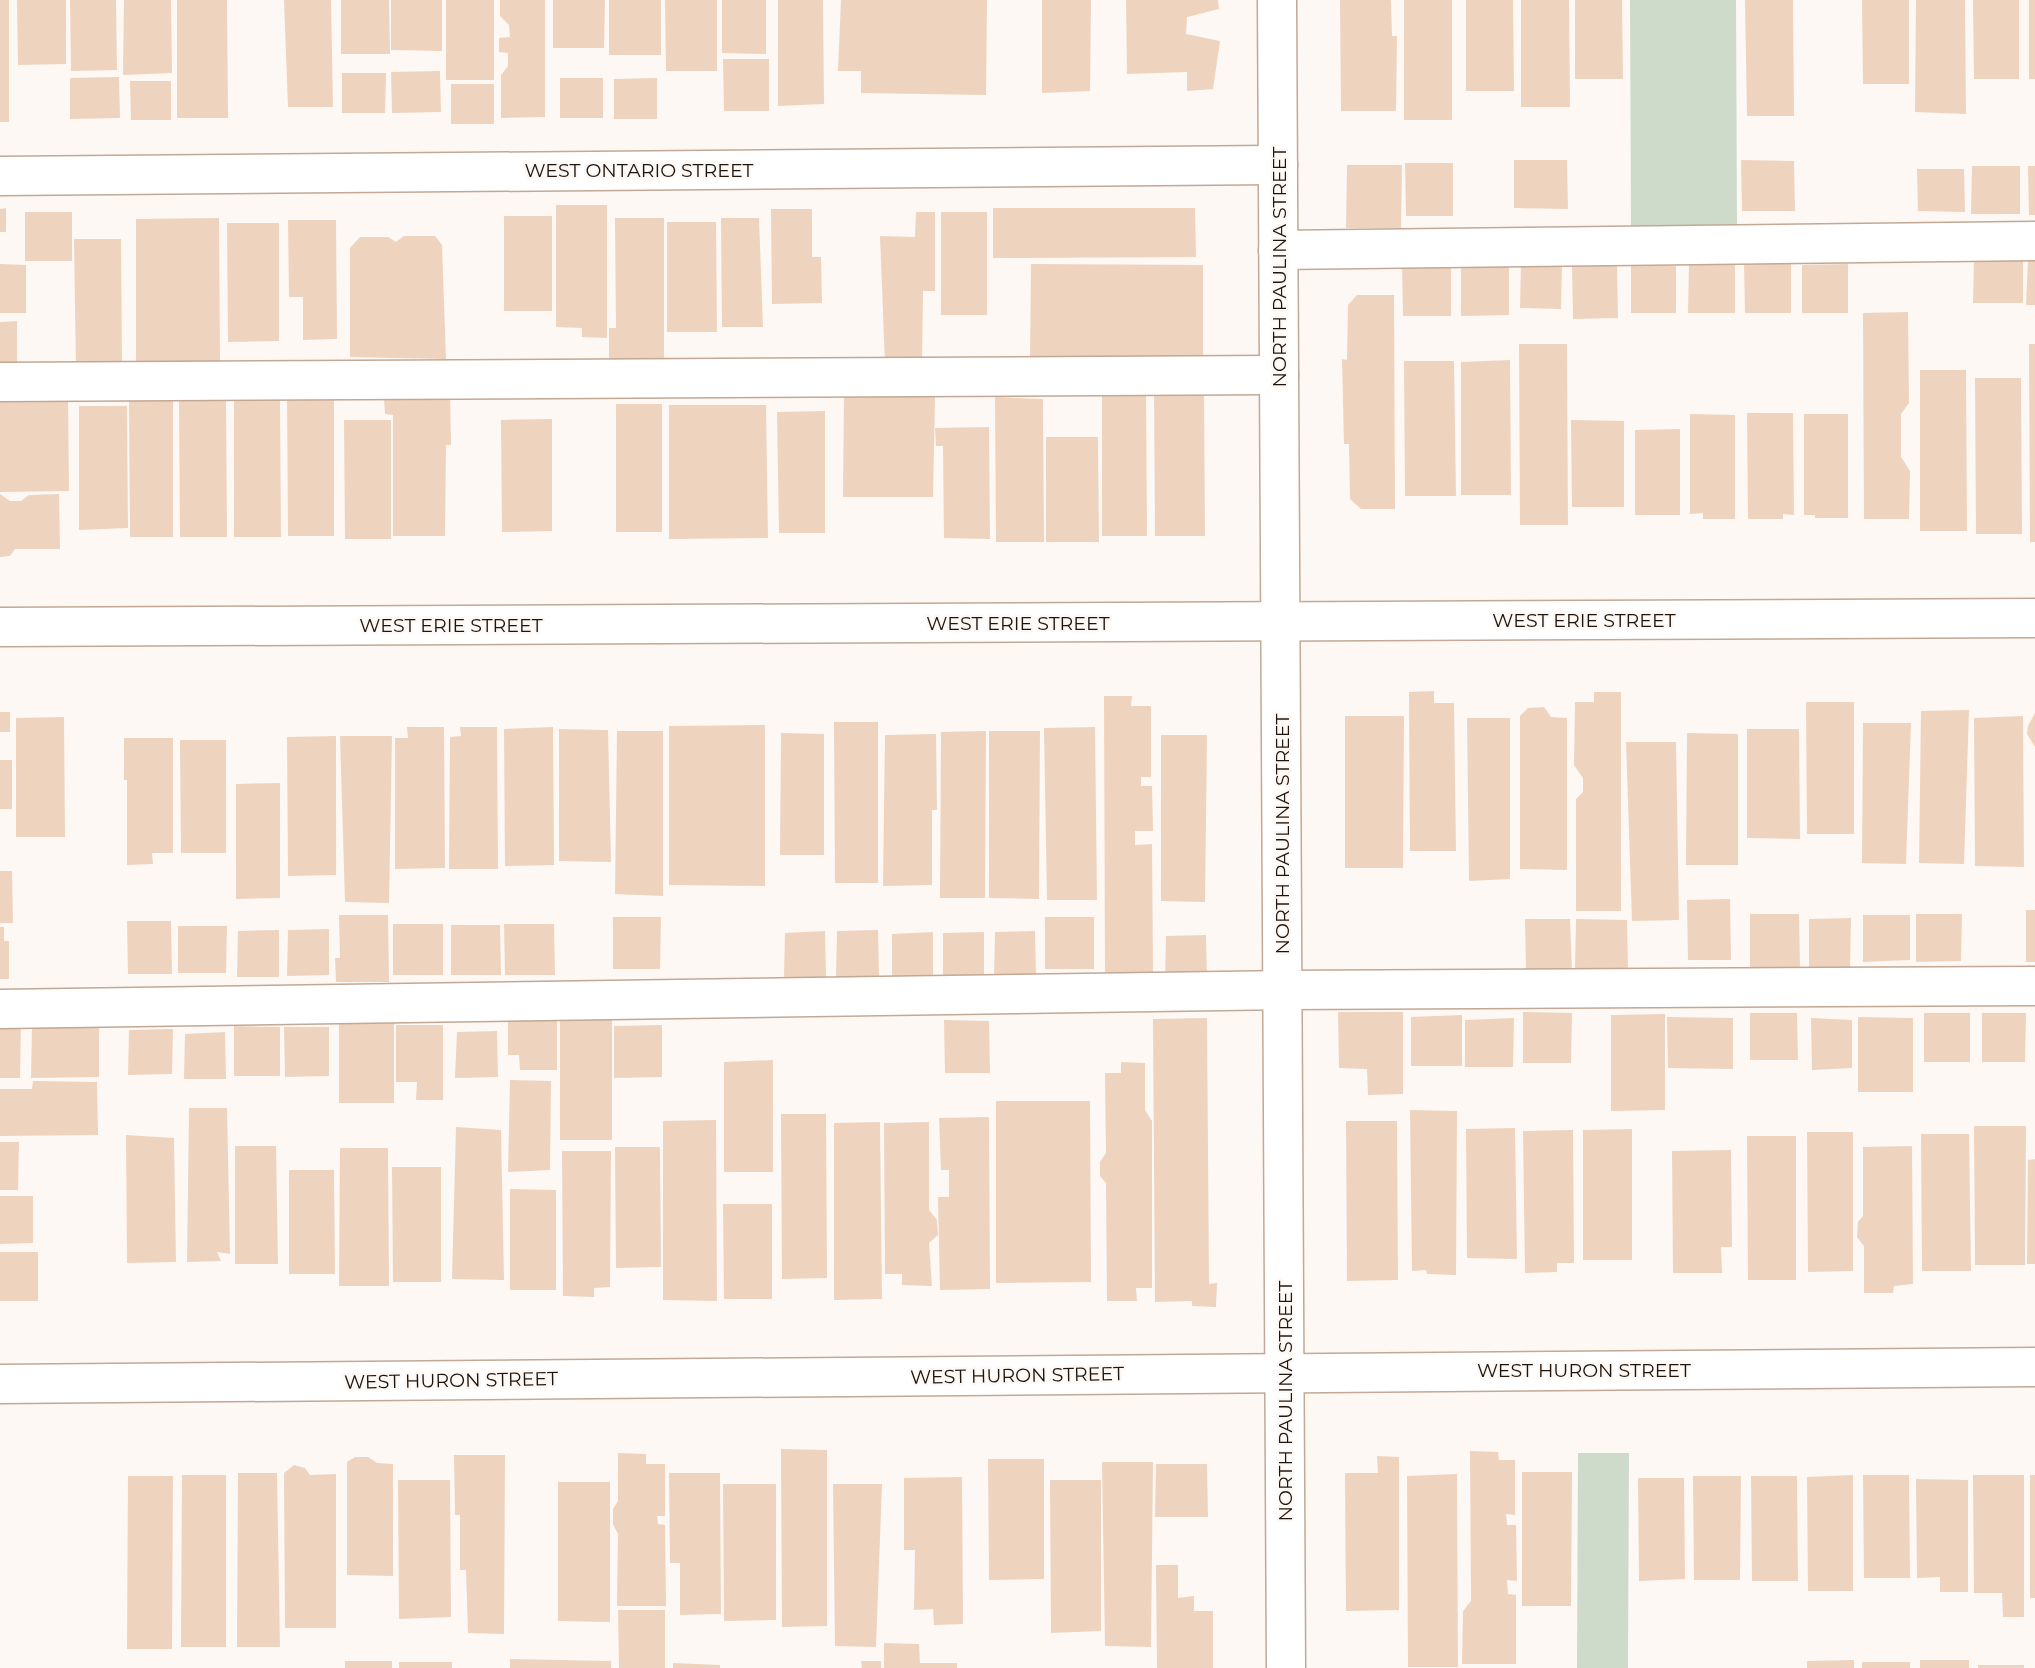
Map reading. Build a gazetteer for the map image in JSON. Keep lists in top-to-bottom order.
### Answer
{
  "streets": {
    "street": [
      "WEST ONTARIO STREET",
      "NORTH PAULINA STREET",
      "WEST ERIE STREET",
      "WEST HURON STREET"
    ]
  },
  "crossings": [
    ["WEST ONTARIO STREET", "NORTH PAULINA STREET"],
    ["NORTH PAULINA STREET", "WEST ERIE STREET"],
    ["NORTH PAULINA STREET", "WEST HURON STREET"]
  ]
}
